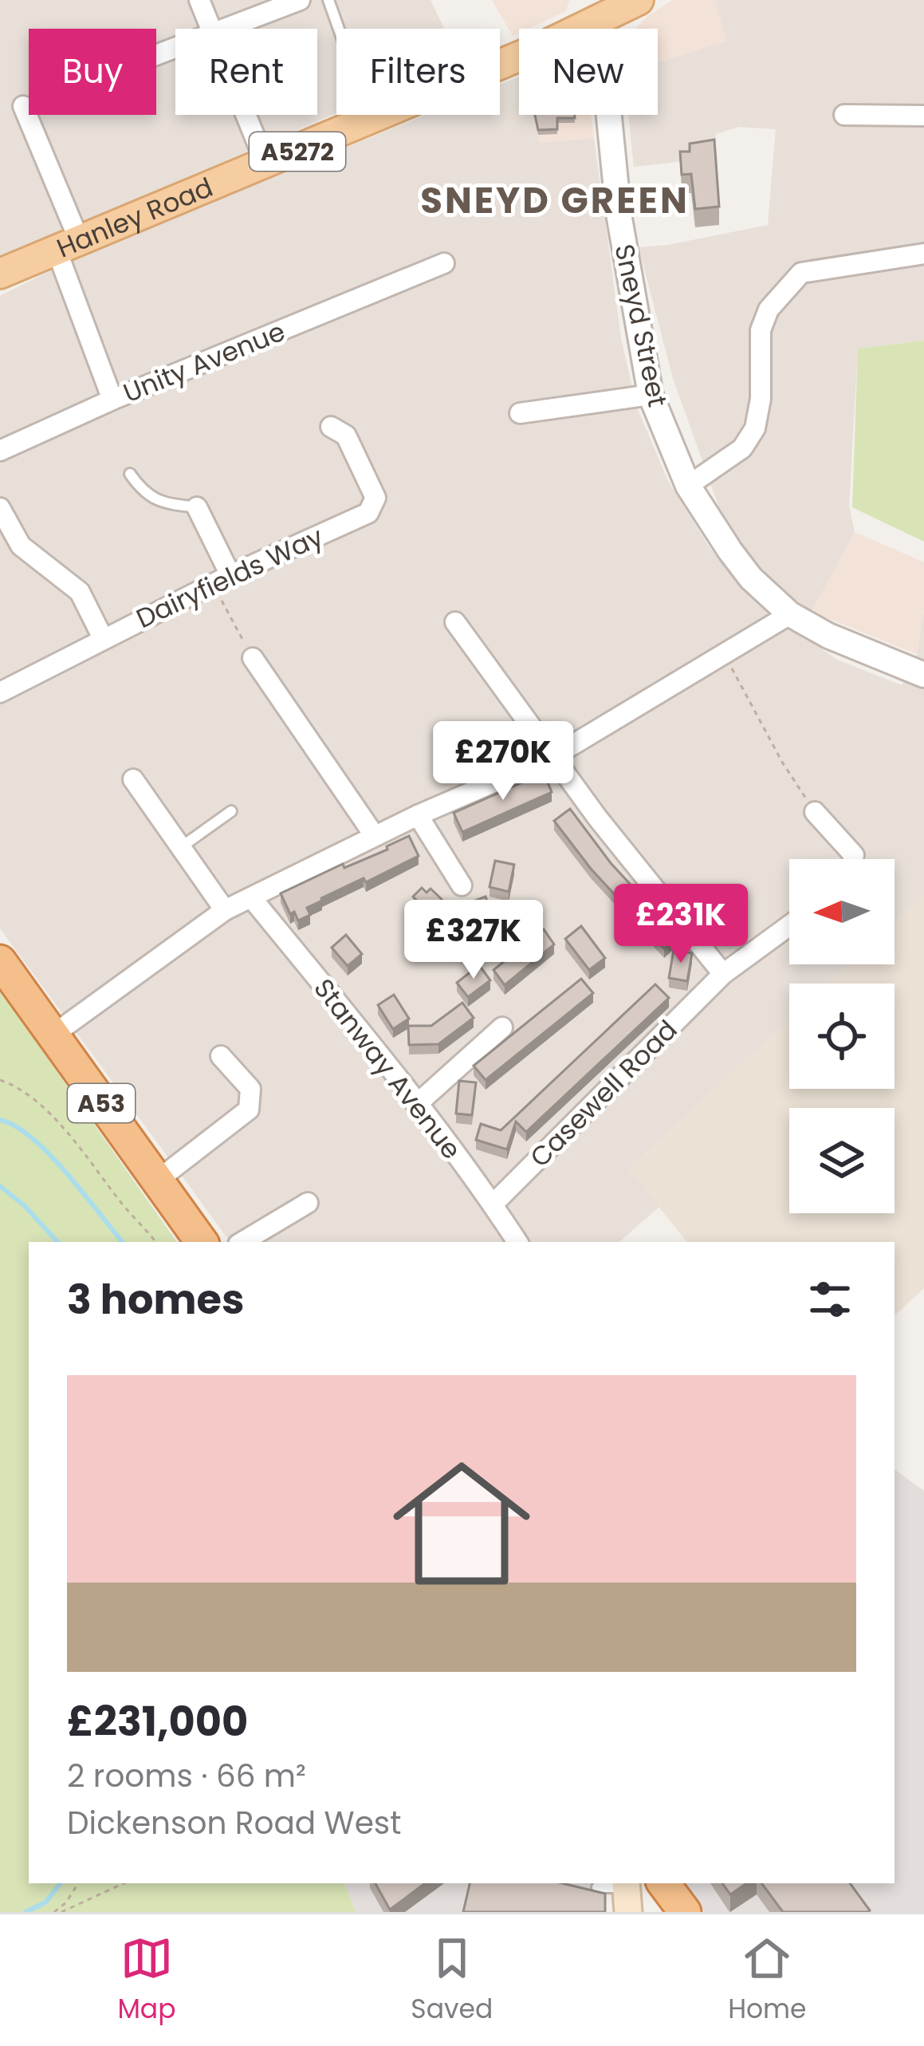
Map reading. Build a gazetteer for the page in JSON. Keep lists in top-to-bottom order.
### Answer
{
  "streets": {
    "highway": ["A53"],
    "main road": ["A5272", "Hanley Road"],
    "street": [
      "Sneyd Street",
      "Unity Avenue",
      "Dairyfields Way",
      "Stanway Avenue",
      "Casewell Road"
    ]
  },
  "crossings": [
    ["Hanley Road", "Sneyd Street"],
    ["Hanley Road", "Unity Avenue"],
    ["Stanway Avenue", "Casewell Road"]
  ],
  "districts": ["SNEYD GREEN"],
  "north": "left",
  "page": {
    "chip": [
      "Buy",
      "Rent",
      "Filters",
      "New"
    ],
    "price": ["£270K", "£231K", "£327K"],
    "heading": "3 homes",
    "list": [
      {
        "name": "£231,000",
        "note": "2 rooms · 66 m² · Dickenson Road West"
      }
    ],
    "tabs": ["Map", "Saved", "Home"]
  }
}
